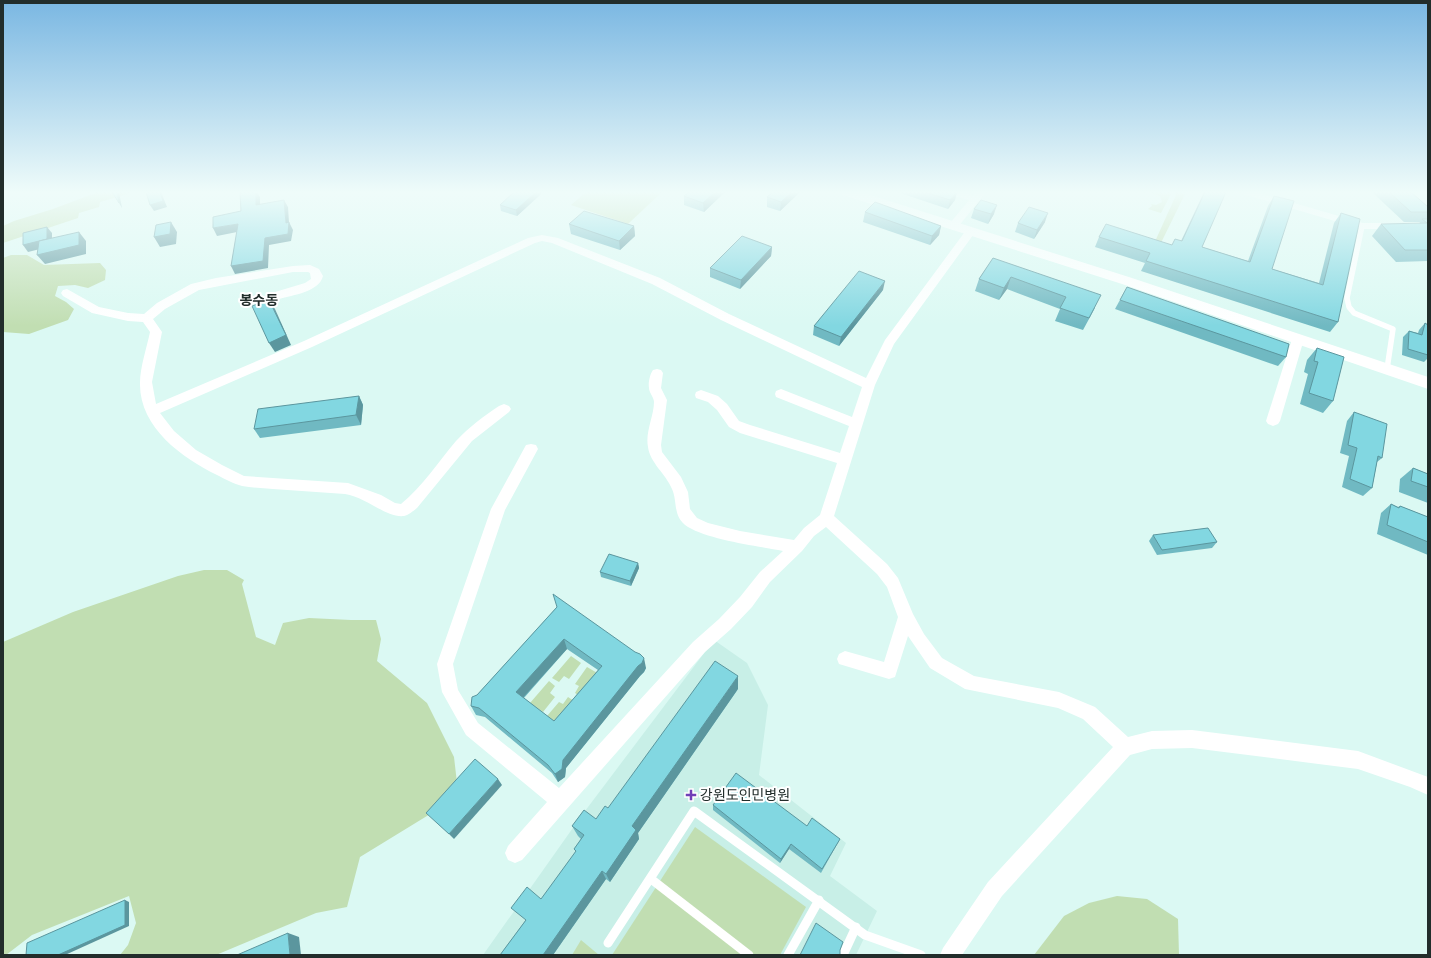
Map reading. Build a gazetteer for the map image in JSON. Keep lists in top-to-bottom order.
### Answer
{
  "districts": ["봉수동"],
  "places": {
    "health": ["강원도인민병원"]
  }
}
